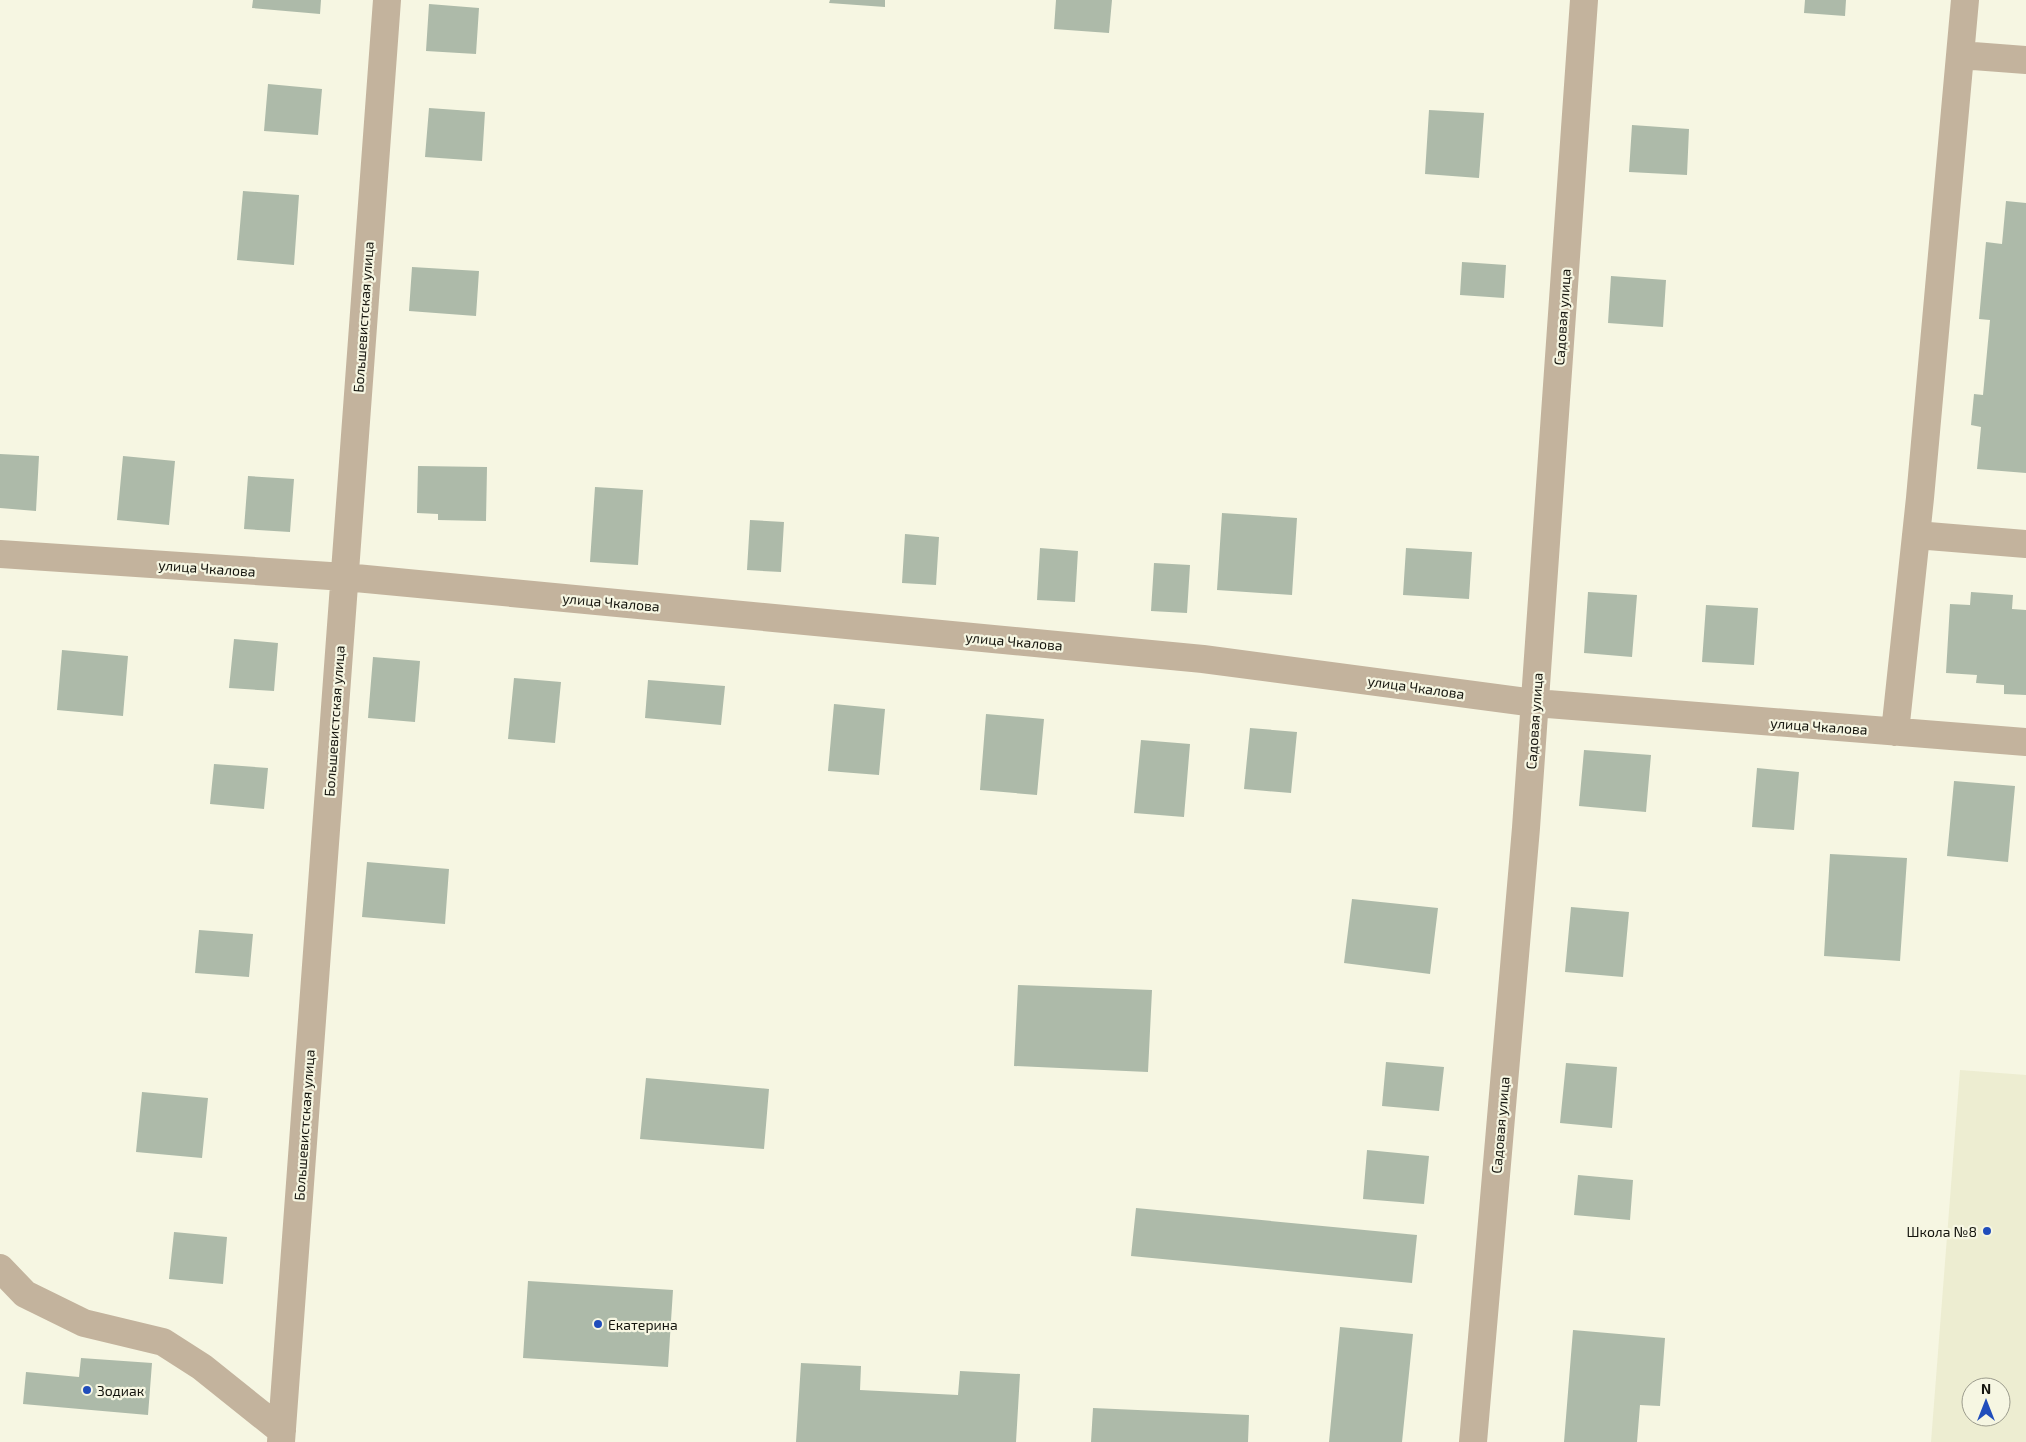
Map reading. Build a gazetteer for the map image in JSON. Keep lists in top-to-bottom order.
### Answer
{
  "streets": {
    "street": ["Большевистская улица", "Садовая улица", "улица Чкалова"]
  },
  "crossings": [
    ["Большевистская улица", "улица Чкалова"],
    ["Садовая улица", "улица Чкалова"]
  ],
  "places": ["Школа №8", "Екатерина", "Зодиак"],
  "north": "top"
}
